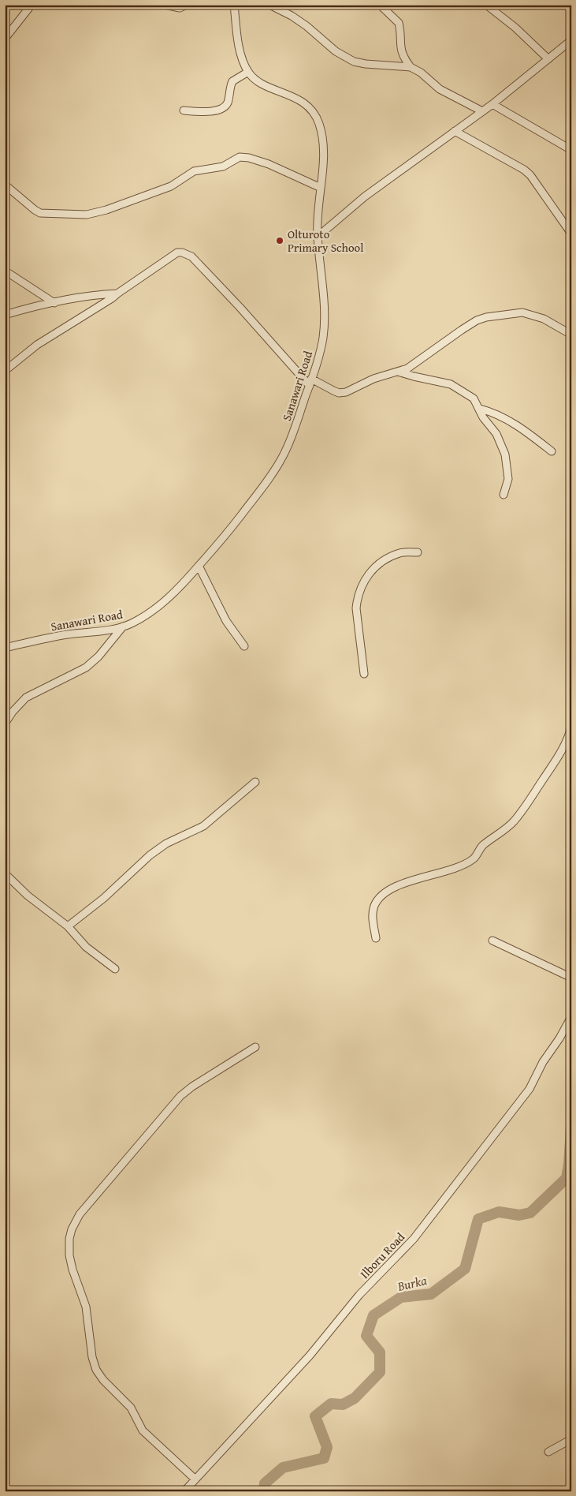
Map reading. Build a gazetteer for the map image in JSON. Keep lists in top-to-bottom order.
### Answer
{
  "streets": {
    "street": ["Sanawari Road", "Ilboru Road"]
  },
  "water": ["Burka"],
  "places": ["Olturoto Primary School"]
}
